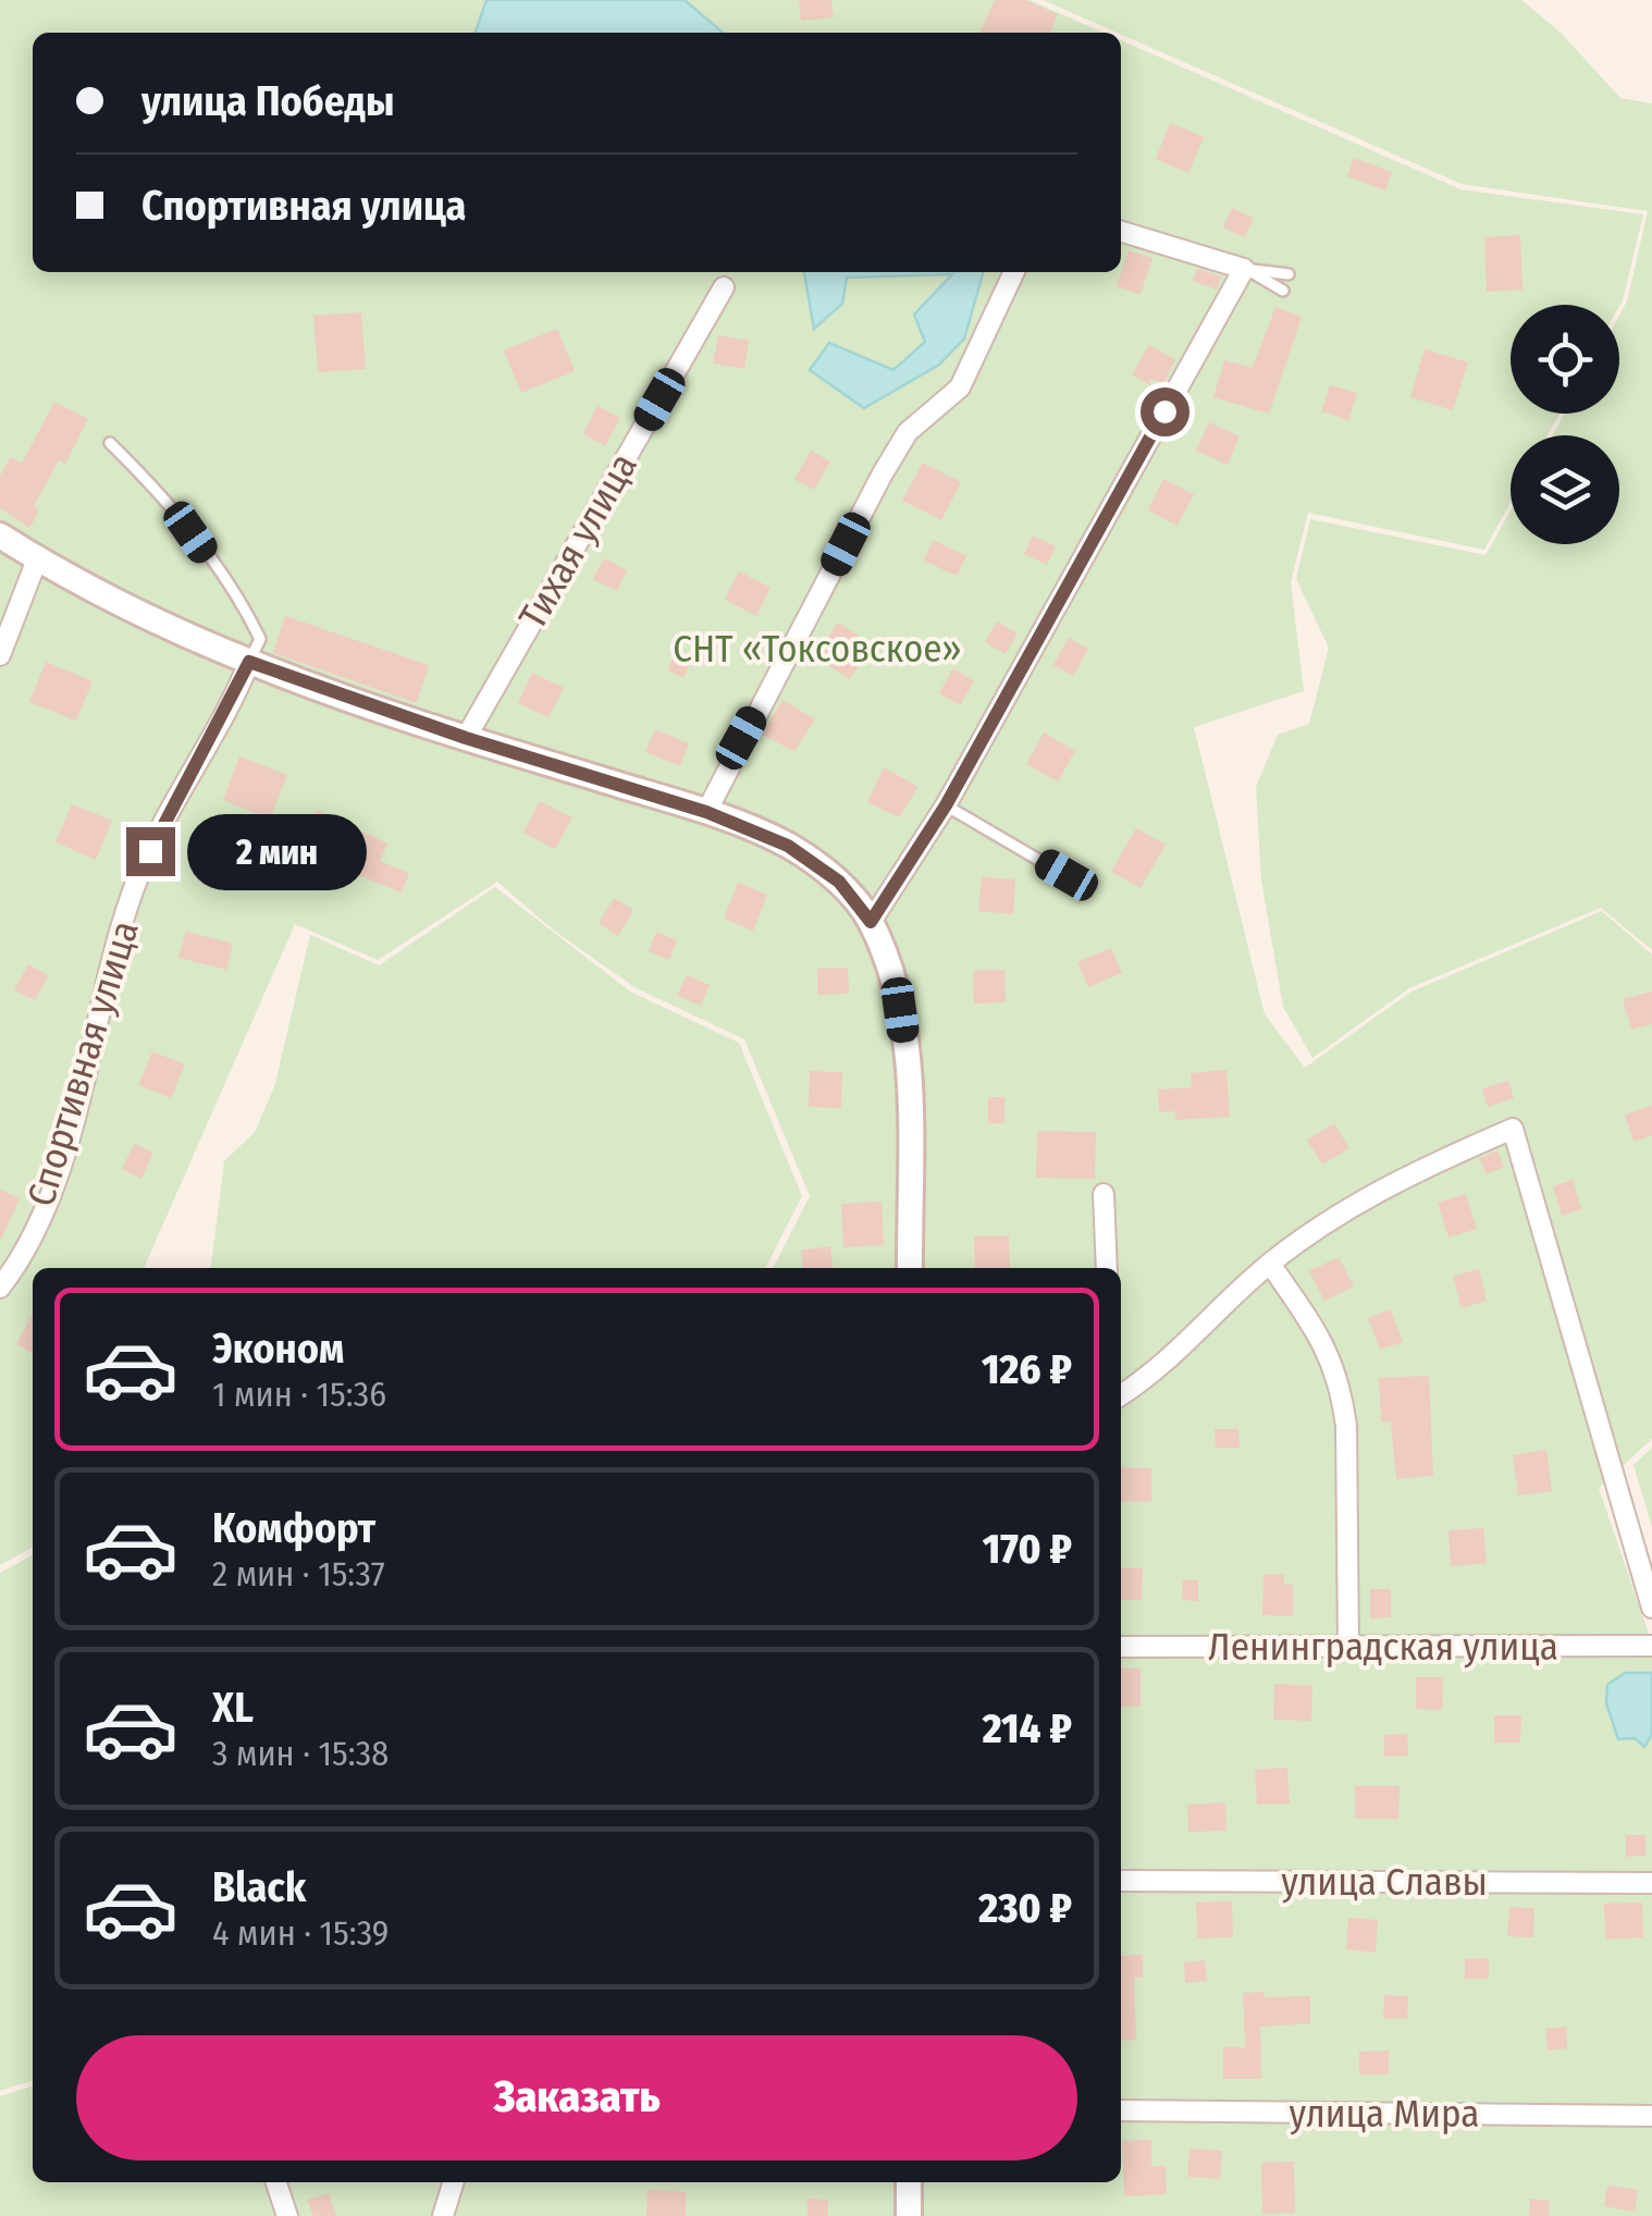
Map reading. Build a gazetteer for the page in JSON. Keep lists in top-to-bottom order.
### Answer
{
  "streets": {
    "street": [
      "Тихая улица",
      "Спортивная улица",
      "Ленинградская улица",
      "улица Славы",
      "улица Мира"
    ]
  },
  "parks": ["СНТ «Токсовское»"],
  "page": {
    "banner": ["улица Победы", "Спортивная улица"],
    "bubble": "2 мин",
    "list": [
      {
        "name": "Эконом",
        "note": "1 мин · 15:36",
        "value": "126 ₽"
      },
      {
        "name": "Комфорт",
        "note": "2 мин · 15:37",
        "value": "170 ₽"
      },
      {
        "name": "XL",
        "note": "3 мин · 15:38",
        "value": "214 ₽"
      },
      {
        "name": "Black",
        "note": "4 мин · 15:39",
        "value": "230 ₽"
      }
    ],
    "buttons": "Заказать"
  }
}
